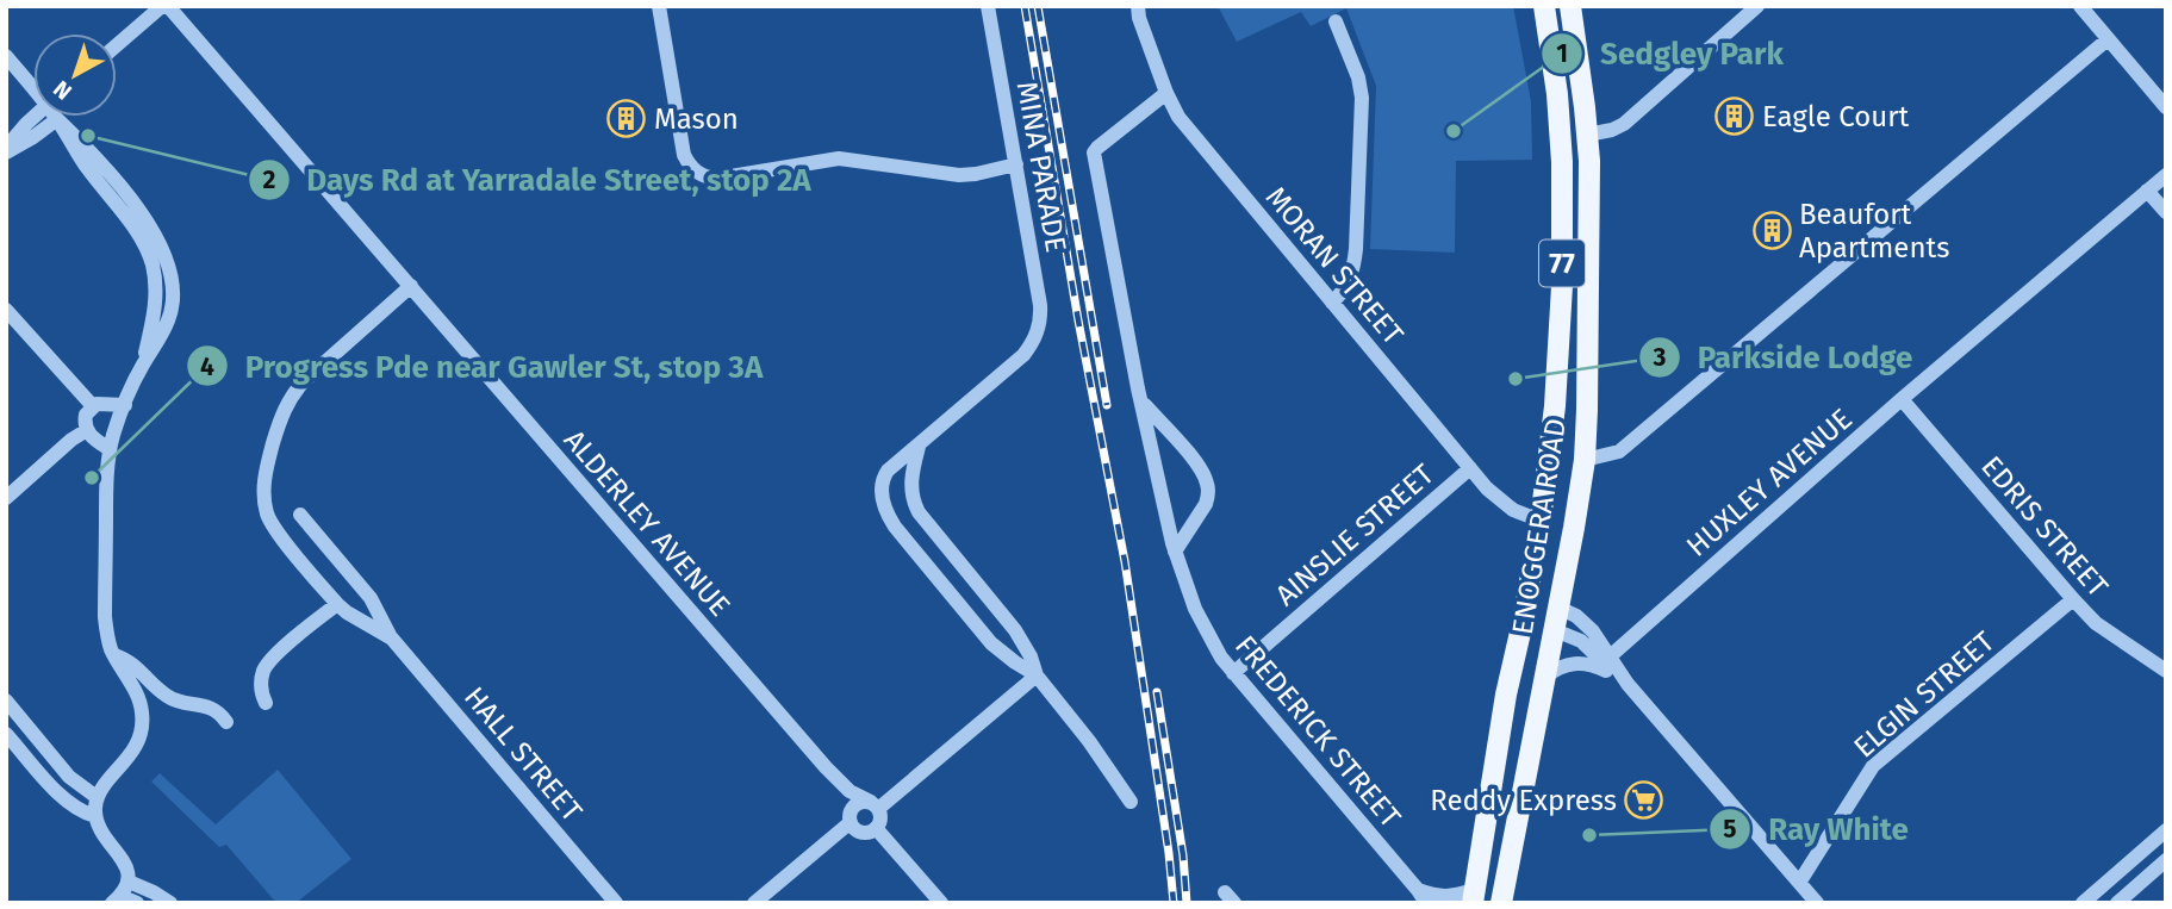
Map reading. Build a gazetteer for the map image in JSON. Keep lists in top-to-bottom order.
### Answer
{
  "streets": {
    "main road": ["77", "ENOGGERA ROAD"],
    "street": [
      "MINA PARADE",
      "MORAN STREET",
      "HUXLEY AVENUE",
      "ALDERLEY AVENUE",
      "EDRIS STREET",
      "AINSLIE STREET",
      "ELGIN STREET",
      "FREDERICK STREET",
      "HALL STREET"
    ]
  },
  "crossings": [
    ["MORAN STREET", "ENOGGERA ROAD"],
    ["MORAN STREET", "AINSLIE STREET"],
    ["MORAN STREET", "FREDERICK STREET"],
    ["HUXLEY AVENUE", "EDRIS STREET"],
    ["ALDERLEY AVENUE", "HALL STREET"],
    ["ENOGGERA ROAD", "FREDERICK STREET"],
    ["EDRIS STREET", "ELGIN STREET"],
    ["AINSLIE STREET", "FREDERICK STREET"]
  ],
  "places": {
    "building": ["Eagle Court", "Mason", "Beaufort Apartments"],
    "other": [
      "Sedgley Park",
      "Days Rd at Yarradale Street, stop 2A",
      "Parkside Lodge",
      "Progress Pde near Gawler St, stop 3A",
      "Ray White"
    ],
    "supermarket": ["Reddy Express"]
  },
  "north": "bottom left"
}
